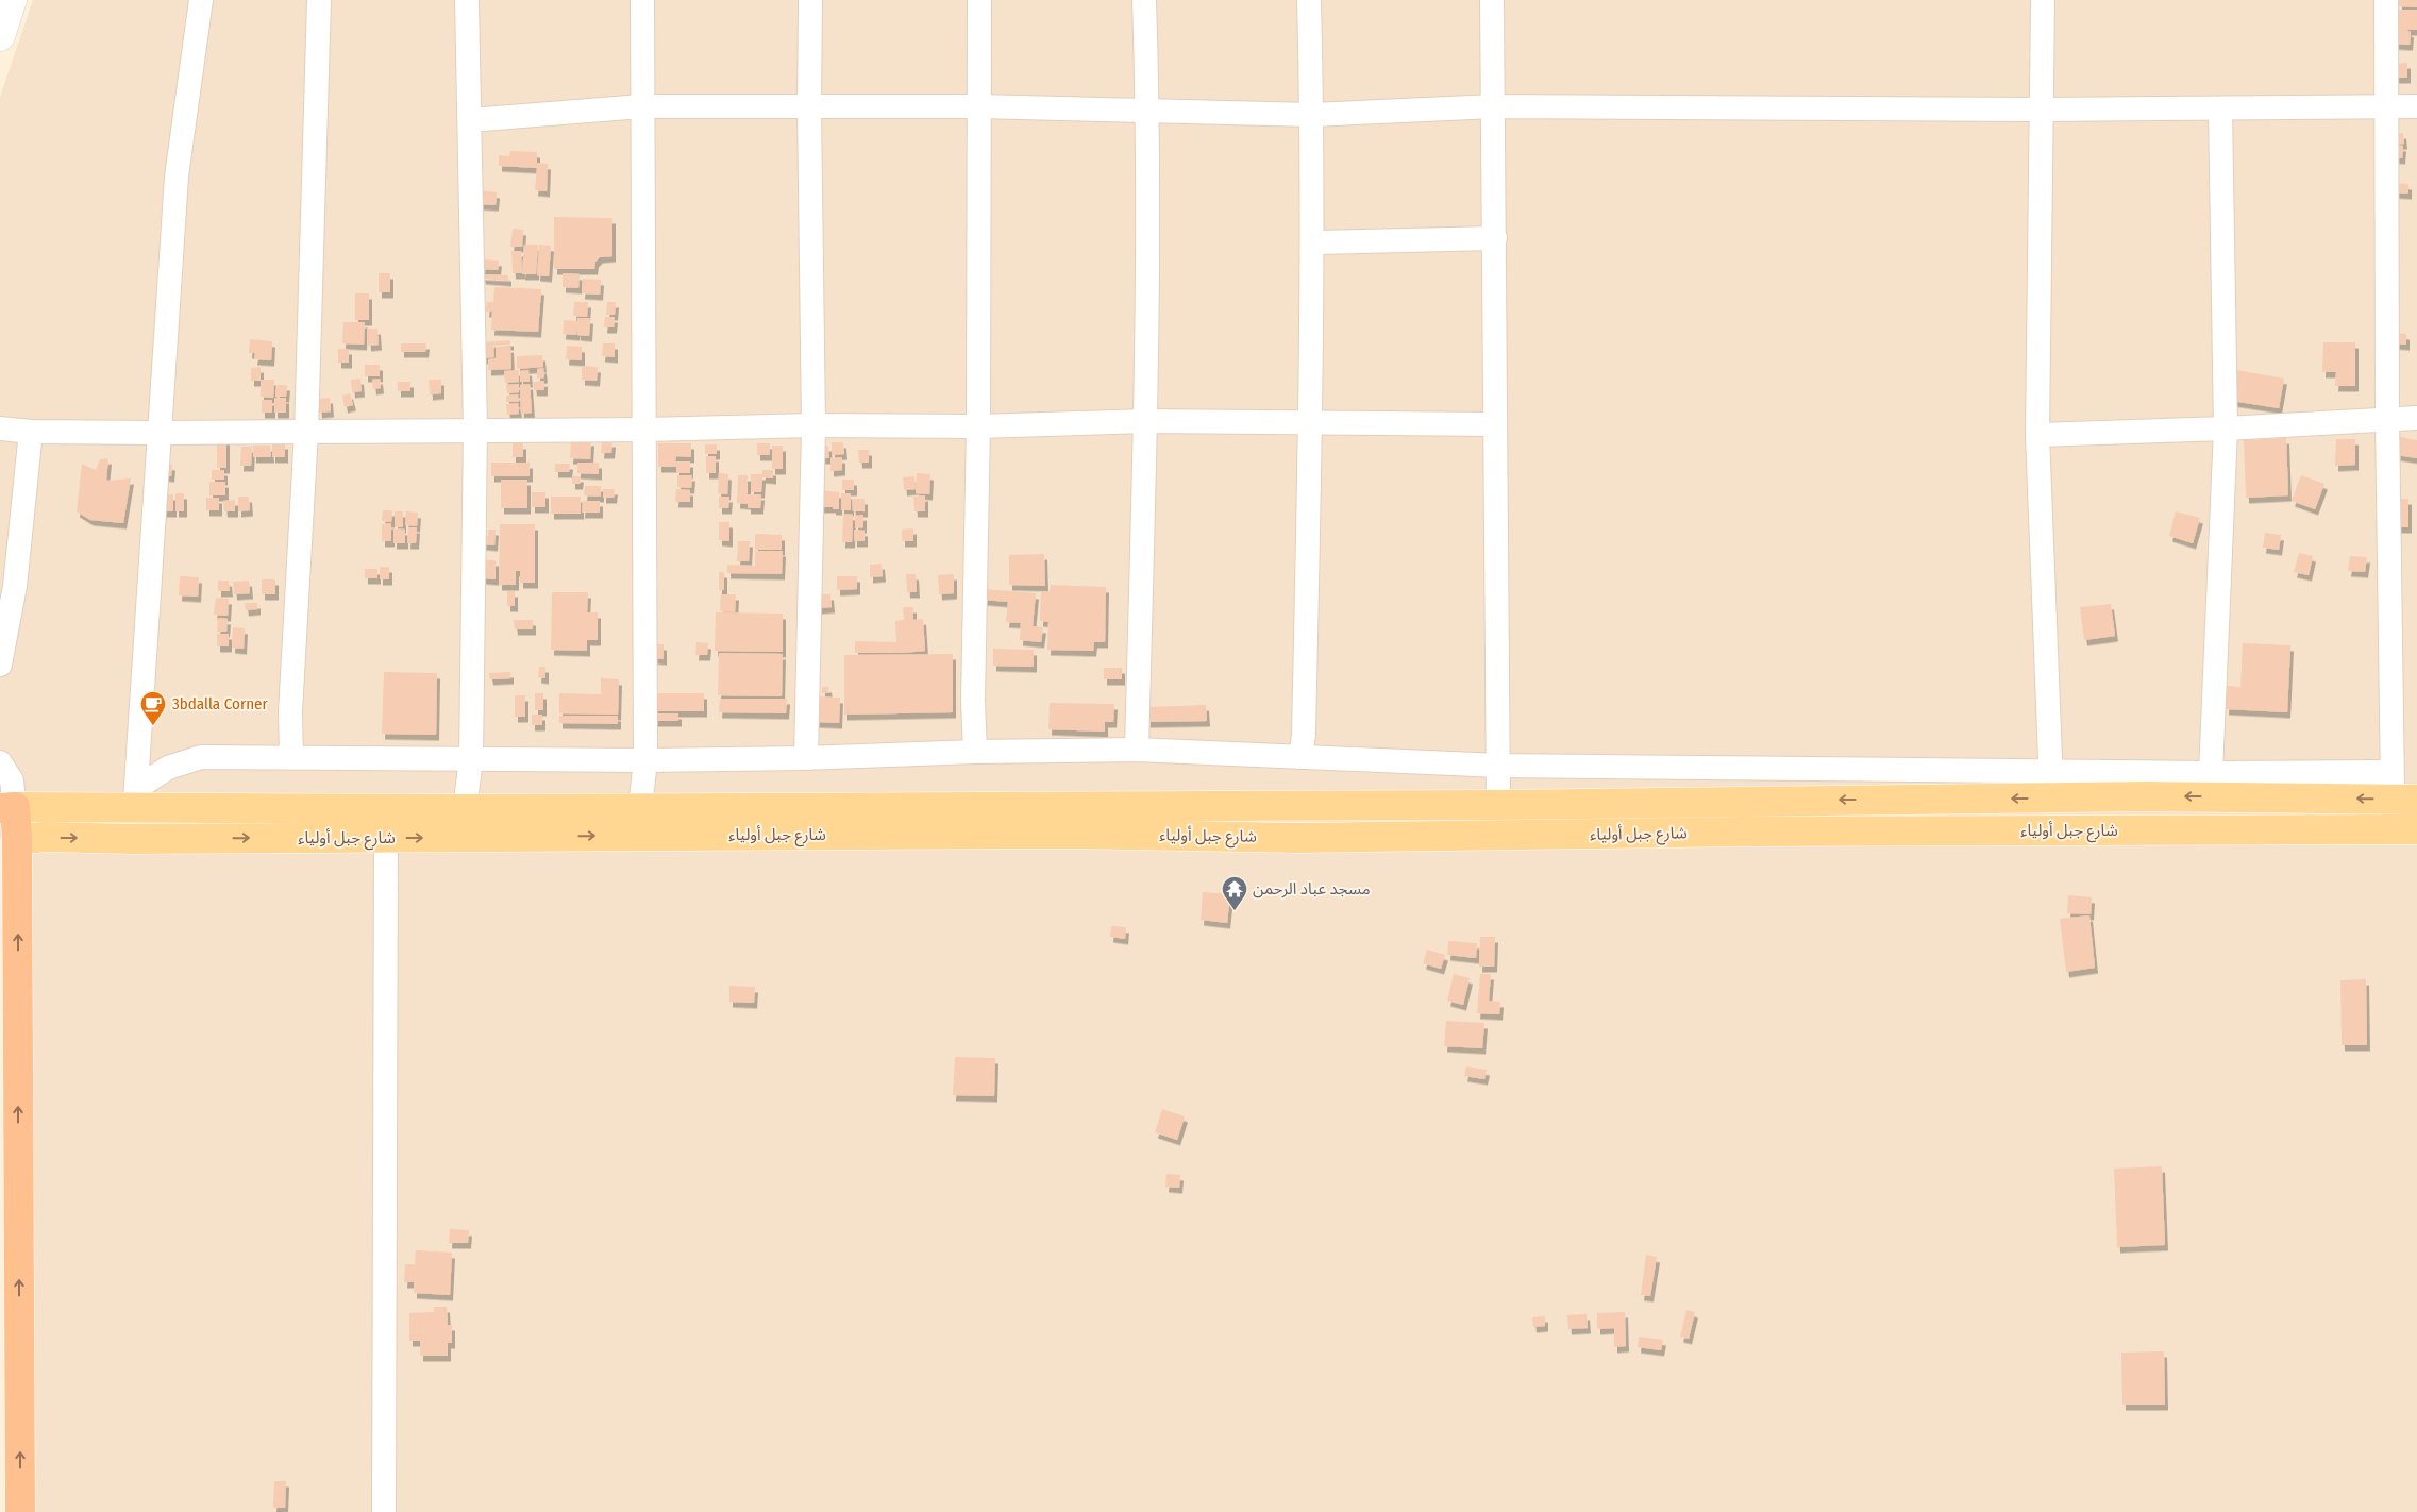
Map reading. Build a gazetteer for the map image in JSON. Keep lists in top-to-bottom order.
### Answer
{
  "streets": {
    "main road": ["شارع جبل أولياء"]
  },
  "places": {
    "cafe": ["3bdalla Corner"],
    "temple": ["مسجد عباد الرحمن"]
  }
}
